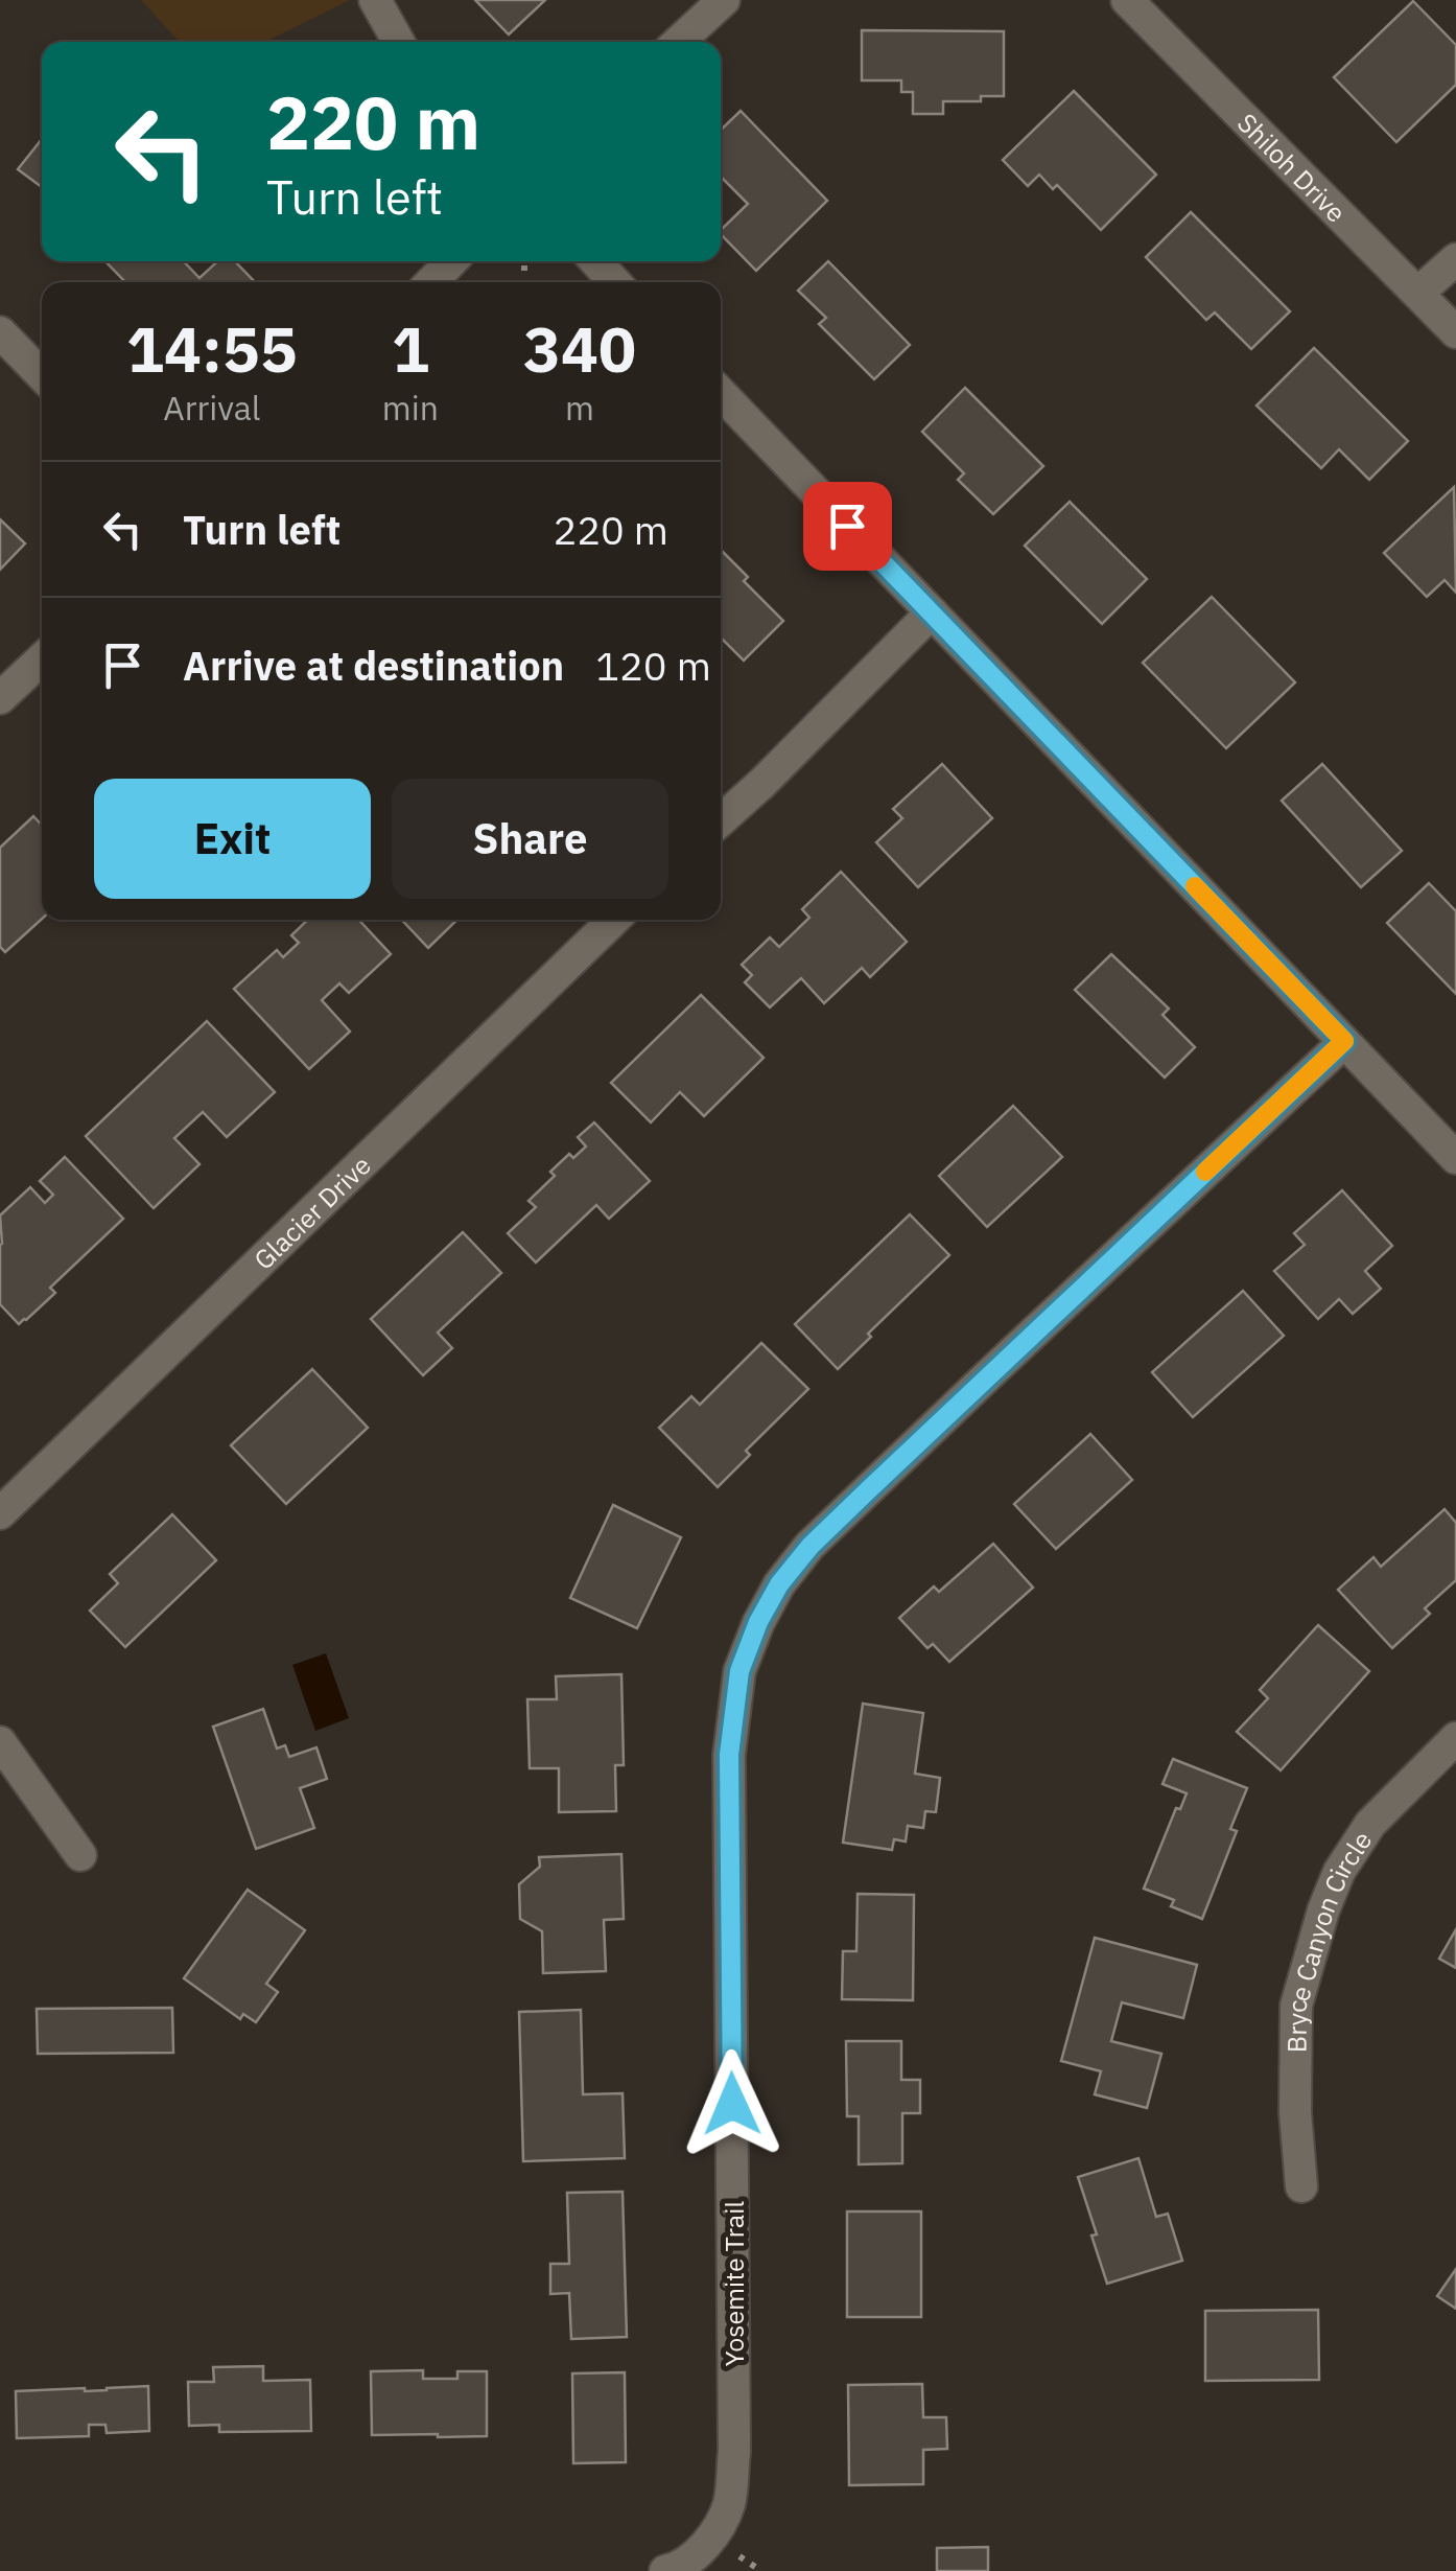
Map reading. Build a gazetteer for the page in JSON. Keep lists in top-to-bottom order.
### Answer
{
  "streets": {
    "street": [
      "Shiloh Drive",
      "Glacier Drive",
      "Bryce Canyon Circle",
      "Yosemite Trail"
    ]
  },
  "page": {
    "turn": ["220 m", "Turn left"],
    "eta": [
      "14:55",
      "Arrival",
      "1",
      "min",
      "340",
      "m"
    ],
    "list": [
      {
        "name": "Turn left",
        "value": "220 m"
      },
      {
        "name": "Arrive at destination",
        "value": "120 m"
      }
    ],
    "buttons": ["Exit", "Share"]
  }
}
